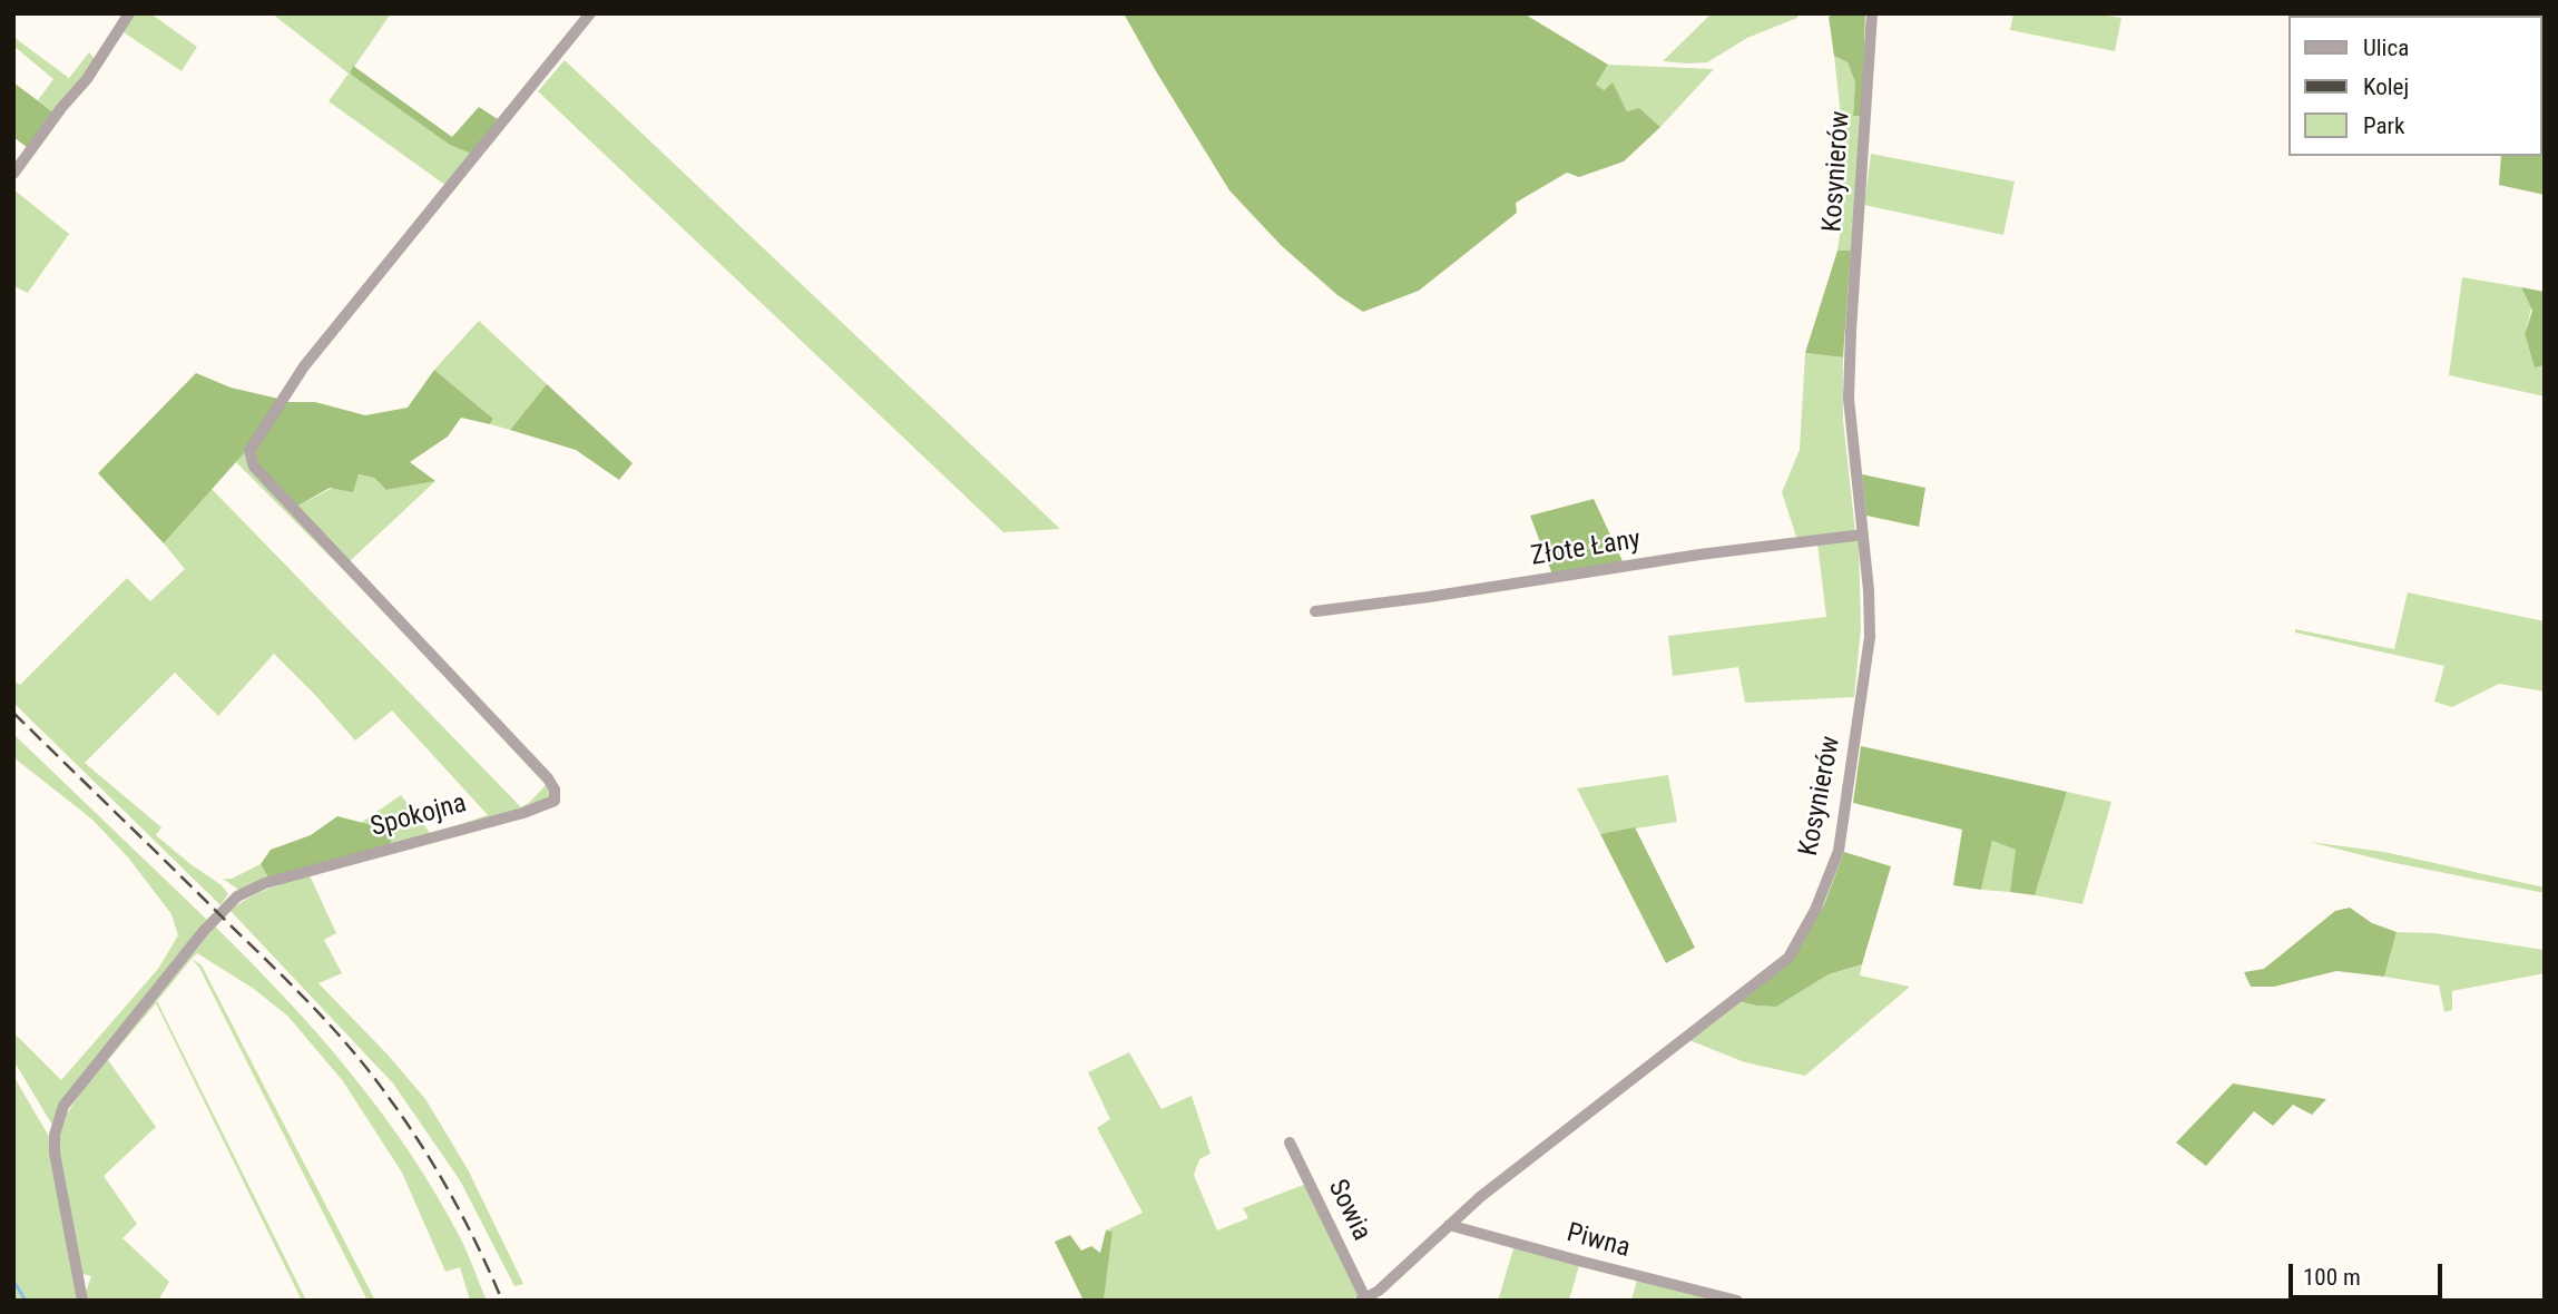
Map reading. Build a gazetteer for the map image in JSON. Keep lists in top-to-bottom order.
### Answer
{
  "streets": {
    "street": [
      "Kosynierów",
      "Złote Łany",
      "Spokojna",
      "Sowia",
      "Piwna"
    ]
  },
  "crossings": [
    ["Kosynierów", "Złote Łany"],
    ["Kosynierów", "Sowia"],
    ["Kosynierów", "Piwna"]
  ],
  "legend": ["Ulica", "Kolej", "Park"],
  "scale_bar": "100 m"
}
